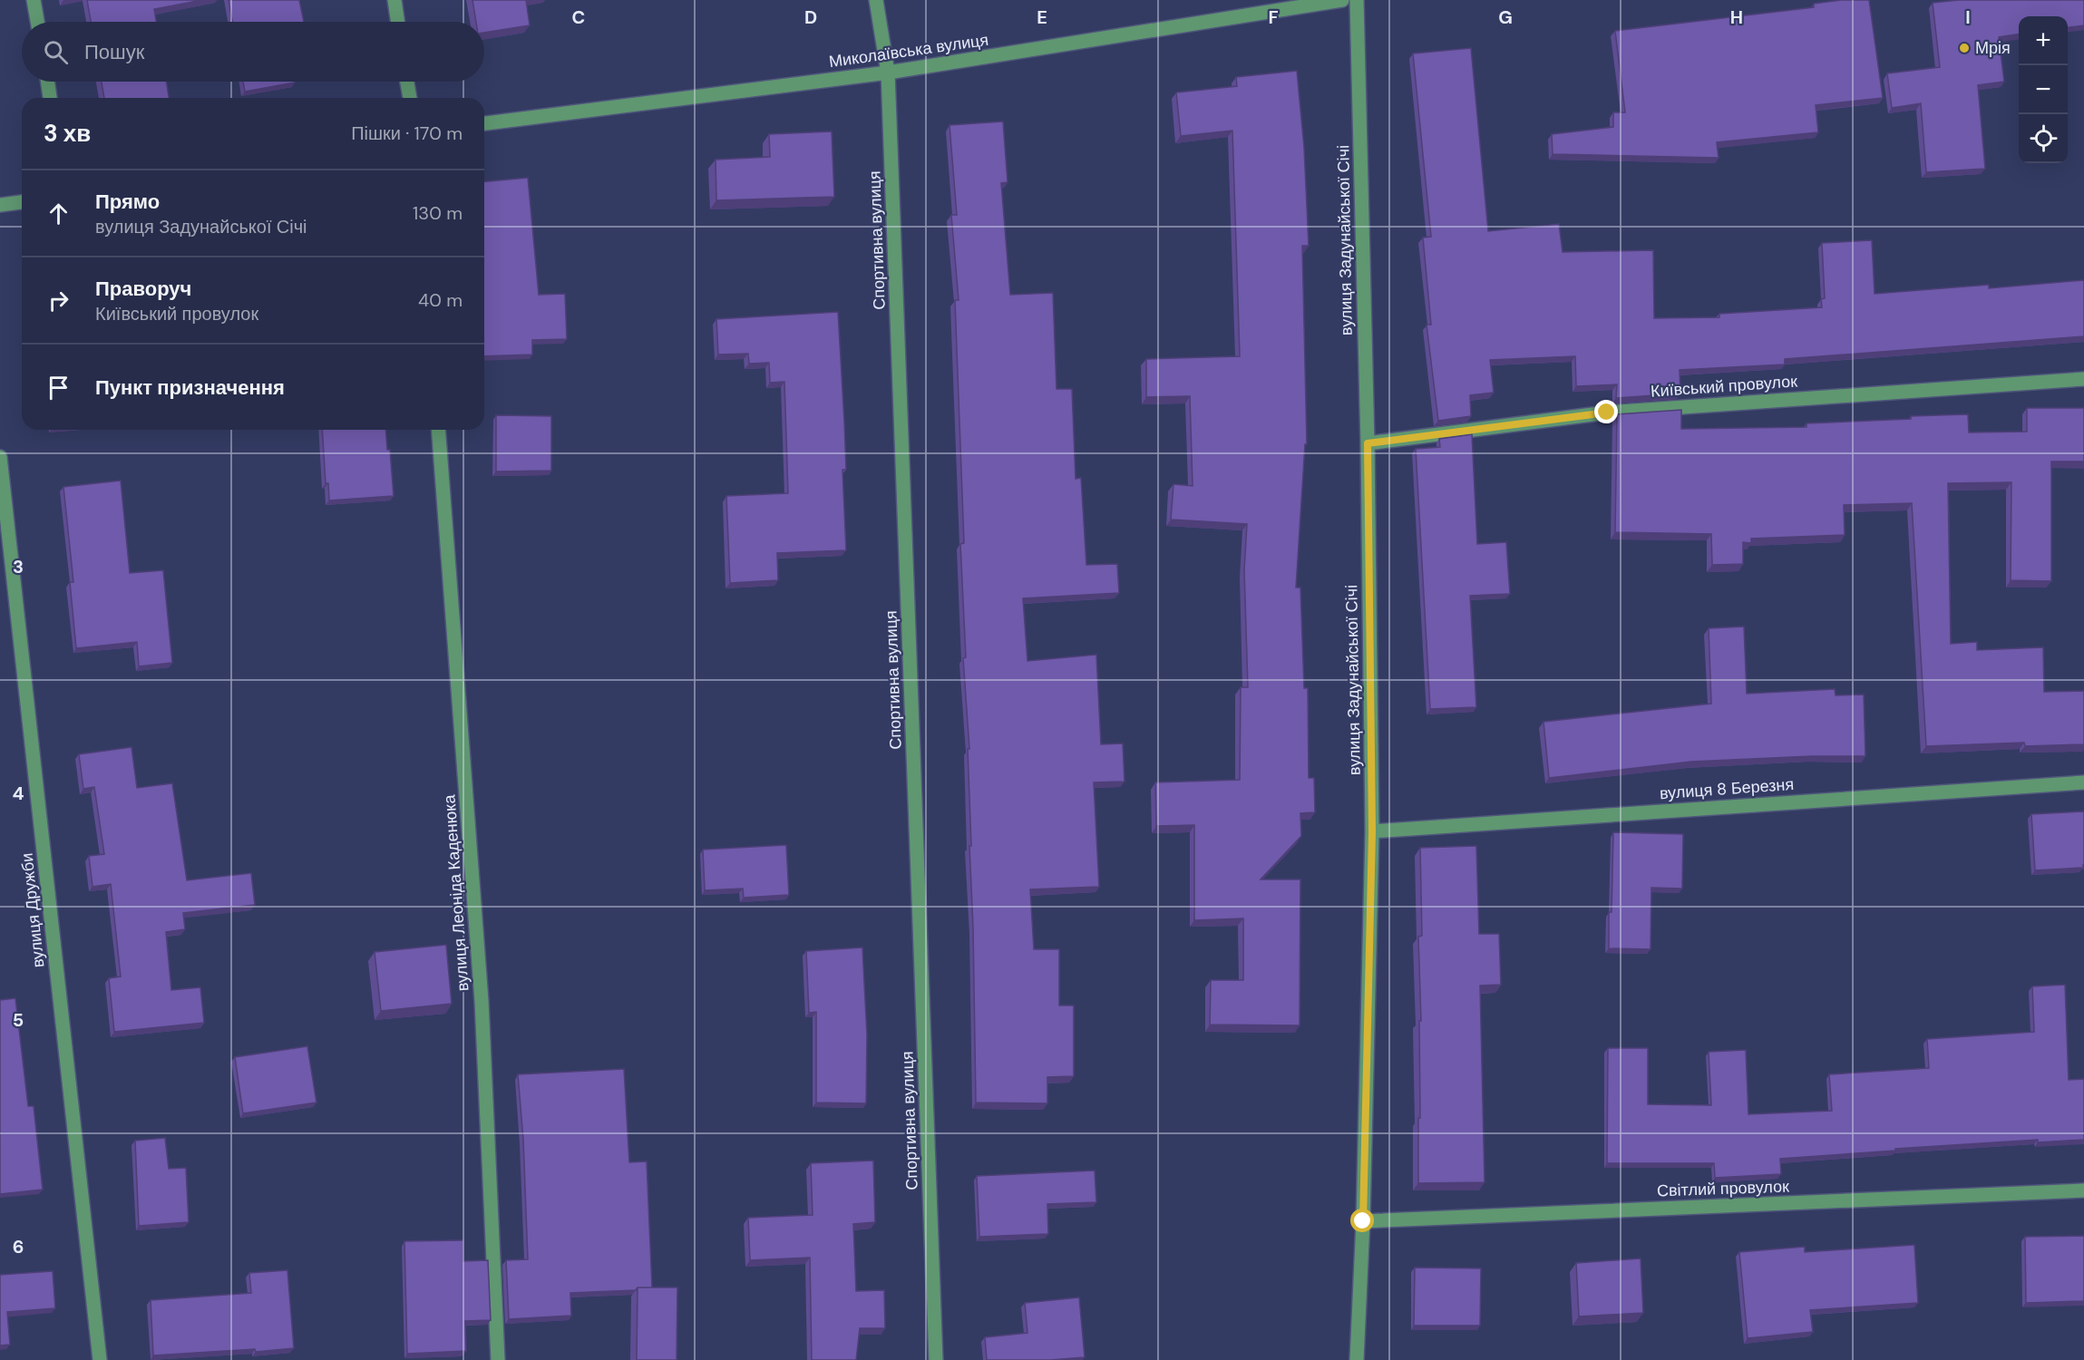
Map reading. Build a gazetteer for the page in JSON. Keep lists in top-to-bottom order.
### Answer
{
  "streets": {
    "street": [
      "Миколаївська вулиця",
      "Спортивна вулиця",
      "вулиця Задунайської Січі",
      "Київський провулок",
      "вулиця 8 Березня",
      "вулиця Леоніда Каденюка",
      "вулиця Дружби",
      "Світлий провулок"
    ]
  },
  "crossings": [
    ["Миколаївська вулиця", "Спортивна вулиця"],
    ["вулиця Задунайської Січі", "Київський провулок"],
    ["вулиця Задунайської Січі", "вулиця 8 Березня"],
    ["вулиця Задунайської Січі", "Світлий провулок"]
  ],
  "places": ["Мрія"],
  "page": {
    "map_buttons": ["+", "−"],
    "search": "Пошук",
    "heading": ["3 хв", "Пішки · 170 m"],
    "list": [
      ["Прямо", "вулиця Задунайської Січі", "130 m"],
      ["Праворуч", "Київський провулок", "40 m"],
      "Пункт призначення"
    ]
  },
  "grid": {
    "columns": [
      "C",
      "D",
      "E",
      "F",
      "G",
      "H",
      "I"
    ],
    "rows": [
      "3",
      "4",
      "5",
      "6"
    ]
  }
}
